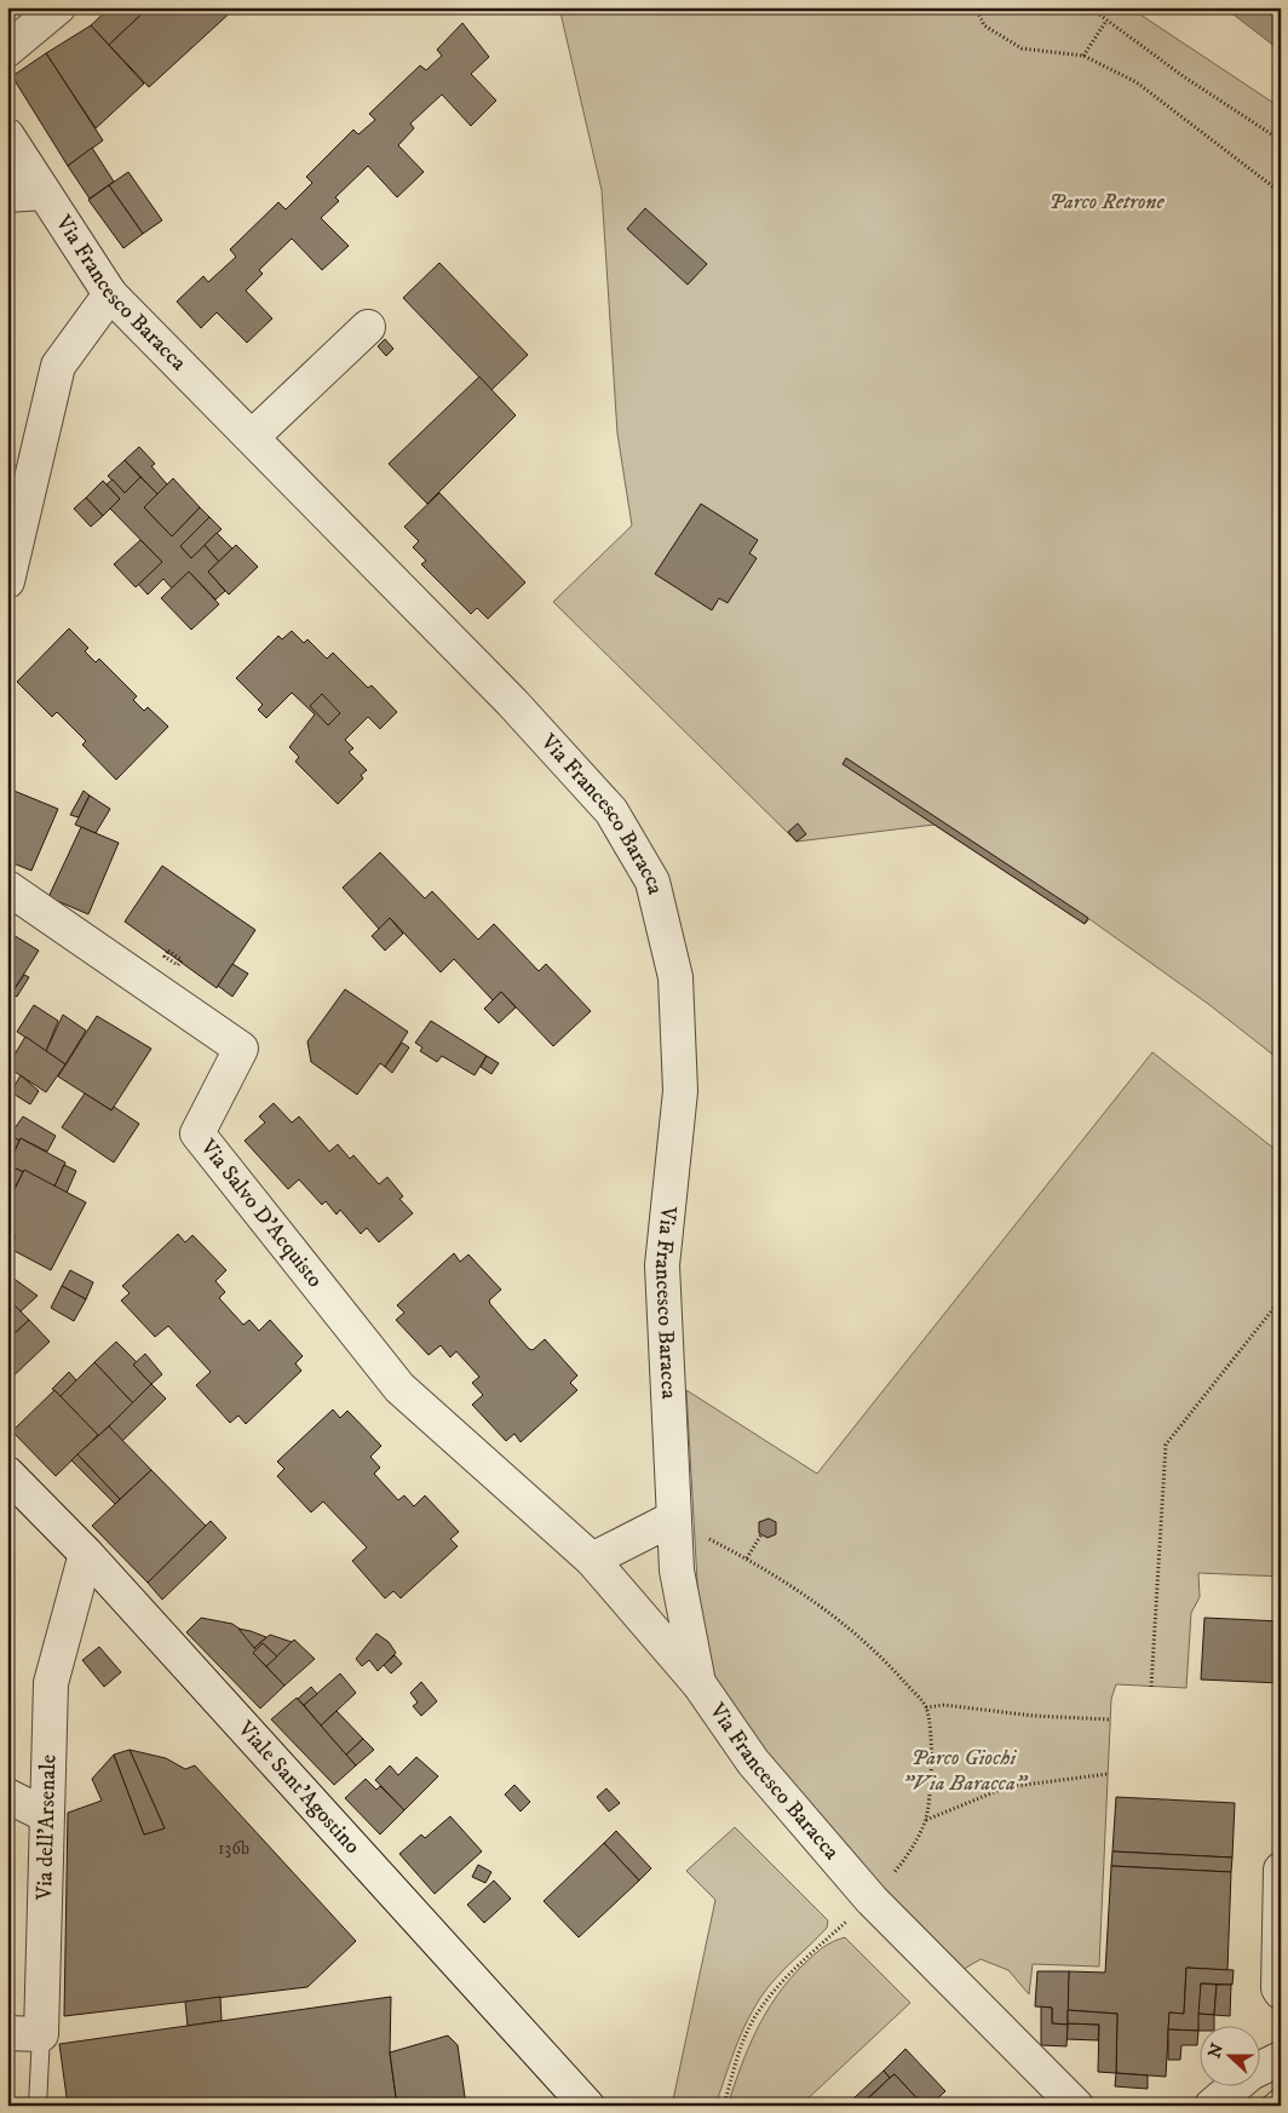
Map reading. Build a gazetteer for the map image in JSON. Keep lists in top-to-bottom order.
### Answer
{
  "streets": {
    "street": [
      "Via Francesco Baracca",
      "Via Salvo D'Acquisto",
      "Viale Sant'Agostino",
      "Via dell'Arsenale"
    ]
  },
  "crossings": [
    ["Viale Sant'Agostino", "Via dell'Arsenale"]
  ],
  "parks": ["Parco Retrone", "Parco Giochi \"Via Baracca\""],
  "house_numbers": ["136b"],
  "north": "left"
}
